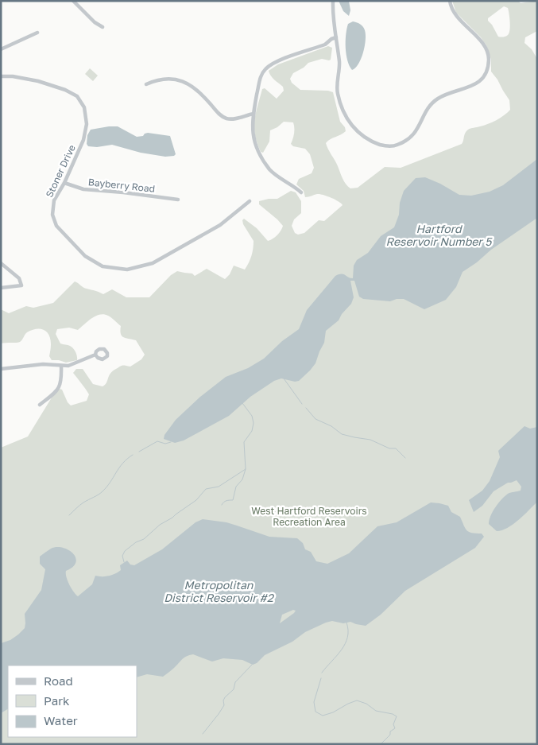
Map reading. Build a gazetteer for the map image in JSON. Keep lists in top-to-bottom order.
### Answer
{
  "streets": {
    "street": ["Stoner Drive", "Bayberry Road"]
  },
  "crossings": [
    ["Stoner Drive", "Bayberry Road"]
  ],
  "water": ["Hartford Reservoir Number 5", "Metropolitan District Reservoir #2"],
  "parks": ["West Hartford Reservoirs Recreation Area"],
  "legend": ["Road", "Park", "Water"]
}
